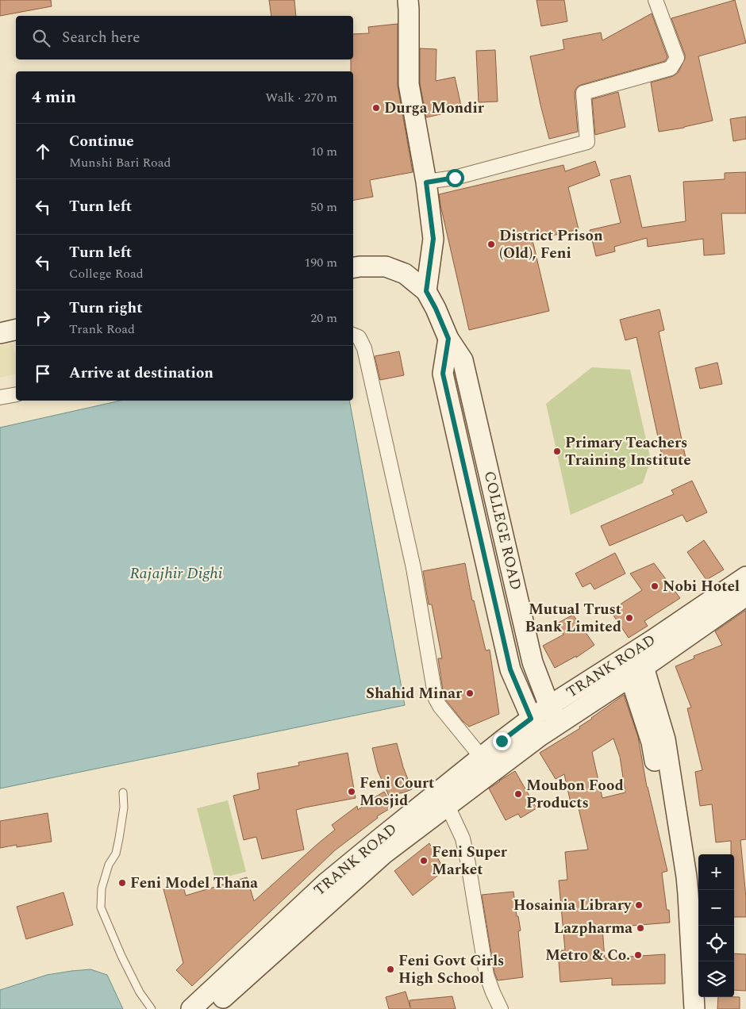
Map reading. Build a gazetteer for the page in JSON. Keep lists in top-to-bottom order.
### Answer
{
  "streets": {
    "main road": ["COLLEGE ROAD", "TRANK ROAD"]
  },
  "crossings": [
    ["COLLEGE ROAD", "TRANK ROAD"]
  ],
  "water": ["Rajajhir Dighi"],
  "places": [
    "Durga Mondir",
    "District Prison (Old), Feni",
    "Primary Teachers Training Institute",
    "Nobi Hotel",
    "Mutual Trust Bank Limited",
    "Shahid Minar",
    "Feni Court Mosjid",
    "Moubon Food Products",
    "Feni Super Market",
    "Feni Model Thana",
    "Hosainia Library",
    "Lazpharma",
    "Metro & Co.",
    "Feni Govt Girls High School"
  ],
  "page": {
    "search": "Search here",
    "heading": ["4 min", "Walk · 270 m"],
    "list": [
      ["Continue", "Munshi Bari Road", "10 m"],
      ["Turn left", "50 m"],
      ["Turn left", "College Road", "190 m"],
      ["Turn right", "Trank Road", "20 m"],
      "Arrive at destination"
    ],
    "map_buttons": ["+", "−"]
  }
}
